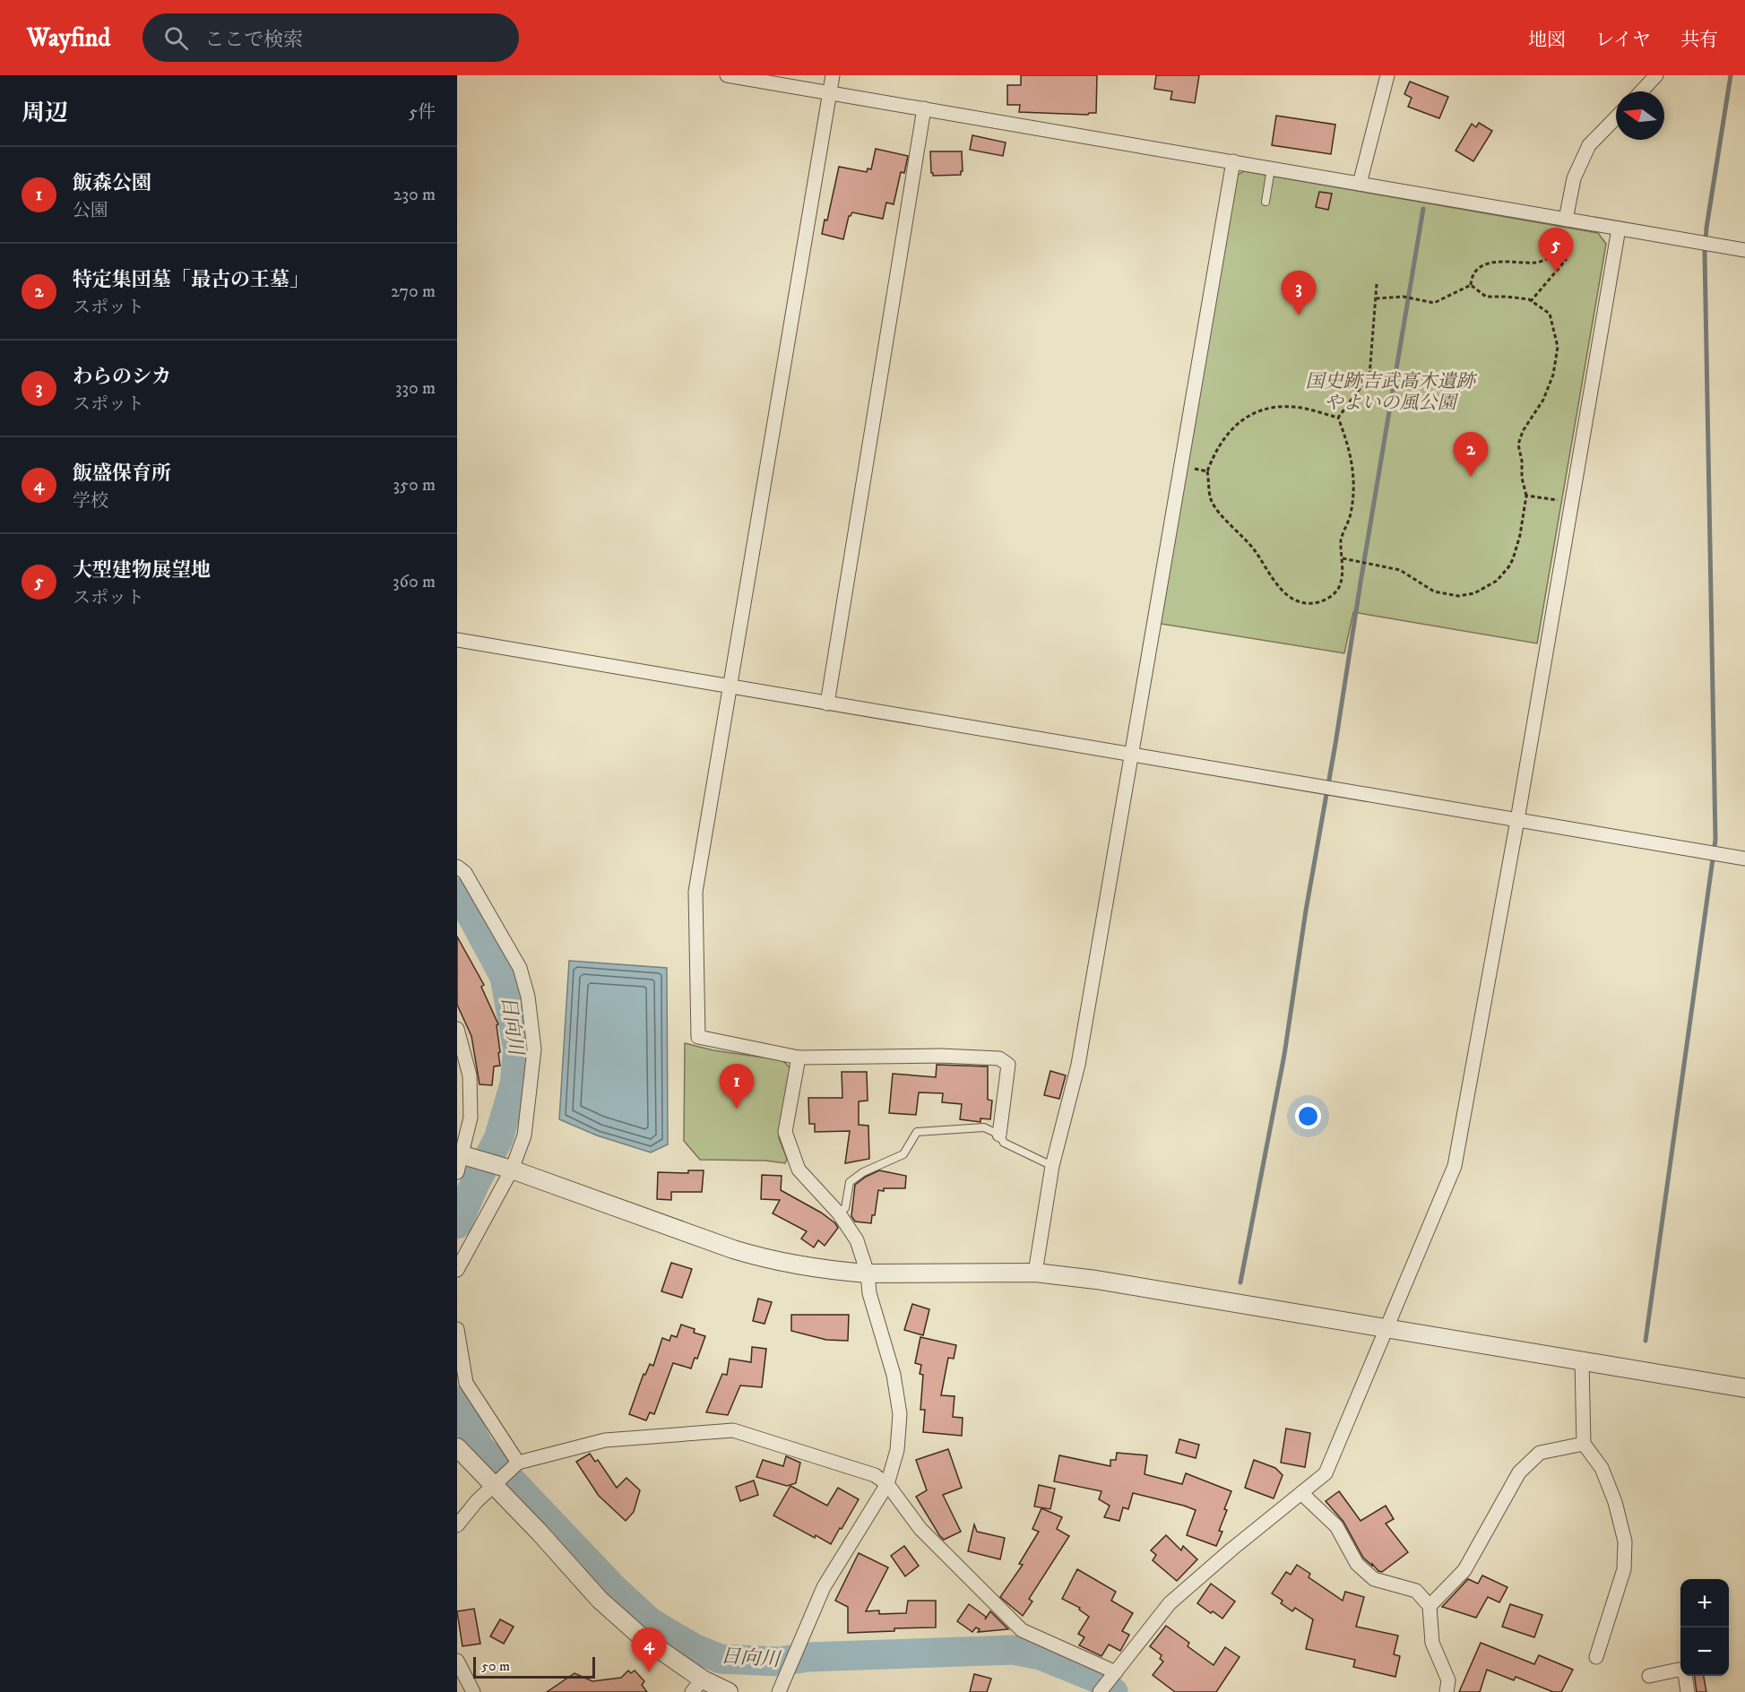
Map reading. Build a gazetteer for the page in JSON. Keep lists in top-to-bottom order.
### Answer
{
  "water": ["日向川"],
  "parks": ["国史跡吉武高木遺跡 やよいの風公園"],
  "scale_bar": "50 m",
  "north": "left",
  "page": {
    "header": "Wayfind",
    "search": "ここで検索",
    "nav": ["地図", "レイヤ", "共有"],
    "heading": ["周辺", "5件"],
    "list": [
      {
        "mark": "1",
        "name": "飯森公園",
        "note": "公園",
        "value": "230 m"
      },
      {
        "mark": "2",
        "name": "特定集団墓「最古の王墓」",
        "note": "スポット",
        "value": "270 m"
      },
      {
        "mark": "3",
        "name": "わらのシカ",
        "note": "スポット",
        "value": "330 m"
      },
      {
        "mark": "4",
        "name": "飯盛保育所",
        "note": "学校",
        "value": "350 m"
      },
      {
        "mark": "5",
        "name": "大型建物展望地",
        "note": "スポット",
        "value": "360 m"
      }
    ],
    "pins": [
      "5",
      "3",
      "2",
      "1",
      "4"
    ],
    "map_buttons": ["+", "−"],
    "scale": "50 m"
  }
}
